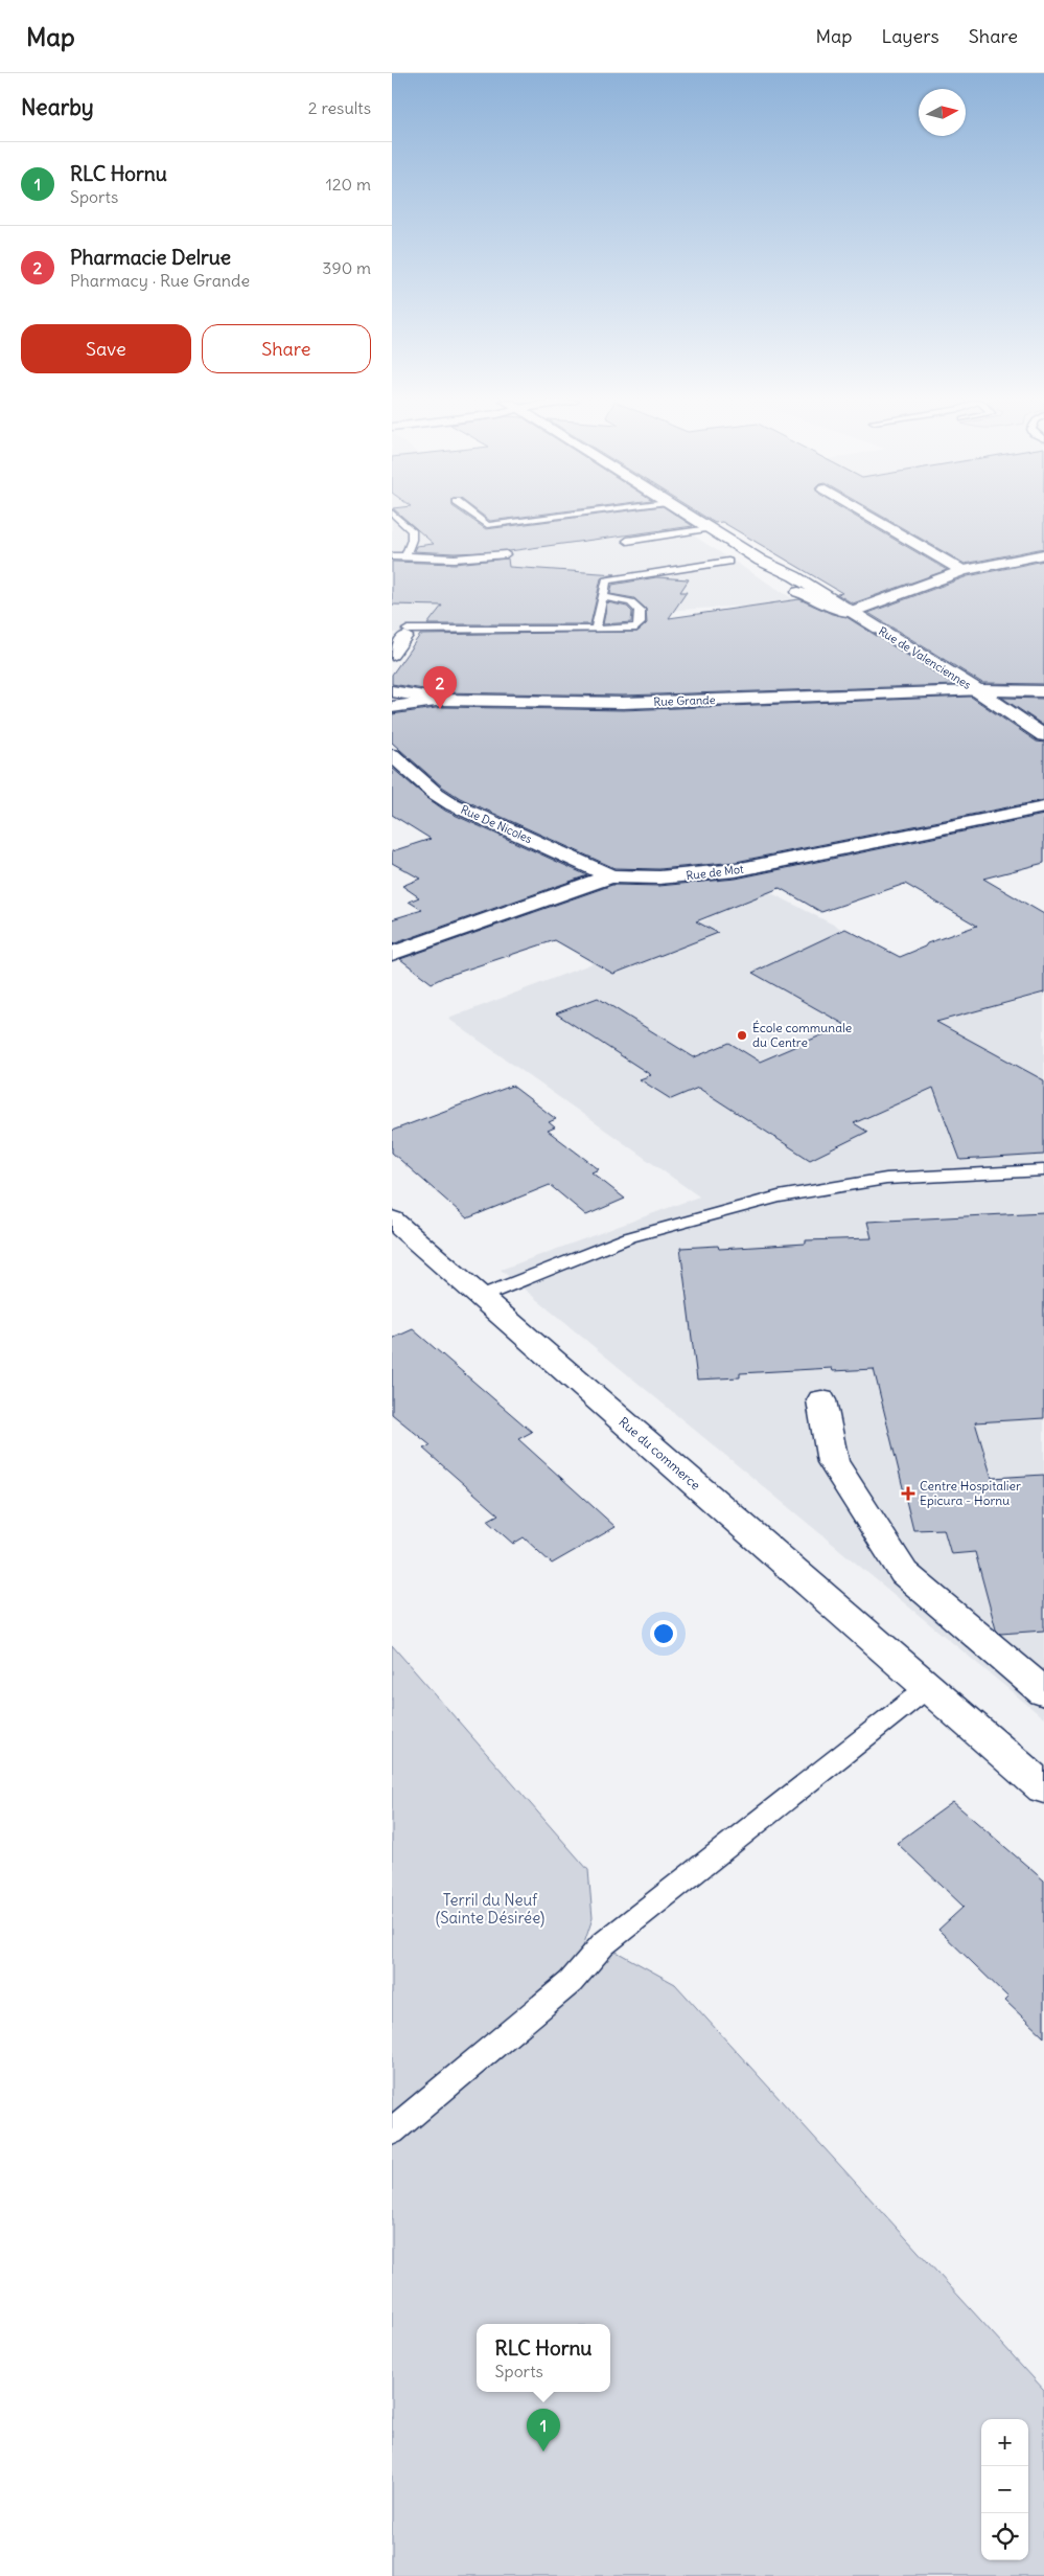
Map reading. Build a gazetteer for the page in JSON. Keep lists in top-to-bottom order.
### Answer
{
  "streets": {
    "street": [
      "Rue de Valenciennes",
      "Rue Grande",
      "Rue De Nicoles",
      "Rue de Mot",
      "Rue du commerce"
    ]
  },
  "crossings": [
    ["Rue de Valenciennes", "Rue Grande"],
    ["Rue De Nicoles", "Rue de Mot"]
  ],
  "parks": ["Terril du Neuf (Sainte Désirée)"],
  "places": {
    "other": ["École communale du Centre"],
    "health": ["Centre Hospitalier Epicura - Hornu"]
  },
  "north": "right",
  "page": {
    "header": "Map",
    "nav": ["Map", "Layers", "Share"],
    "heading": ["Nearby", "2 results"],
    "list": [
      {
        "mark": "1",
        "name": "RLC Hornu",
        "note": "Sports",
        "value": "120 m"
      },
      {
        "mark": "2",
        "name": "Pharmacie Delrue",
        "note": "Pharmacy · Rue Grande",
        "value": "390 m"
      }
    ],
    "buttons": ["Save", "Share"],
    "pins": ["2", "1"],
    "popup": ["RLC Hornu", "Sports"],
    "map_buttons": ["+", "−"]
  }
}
